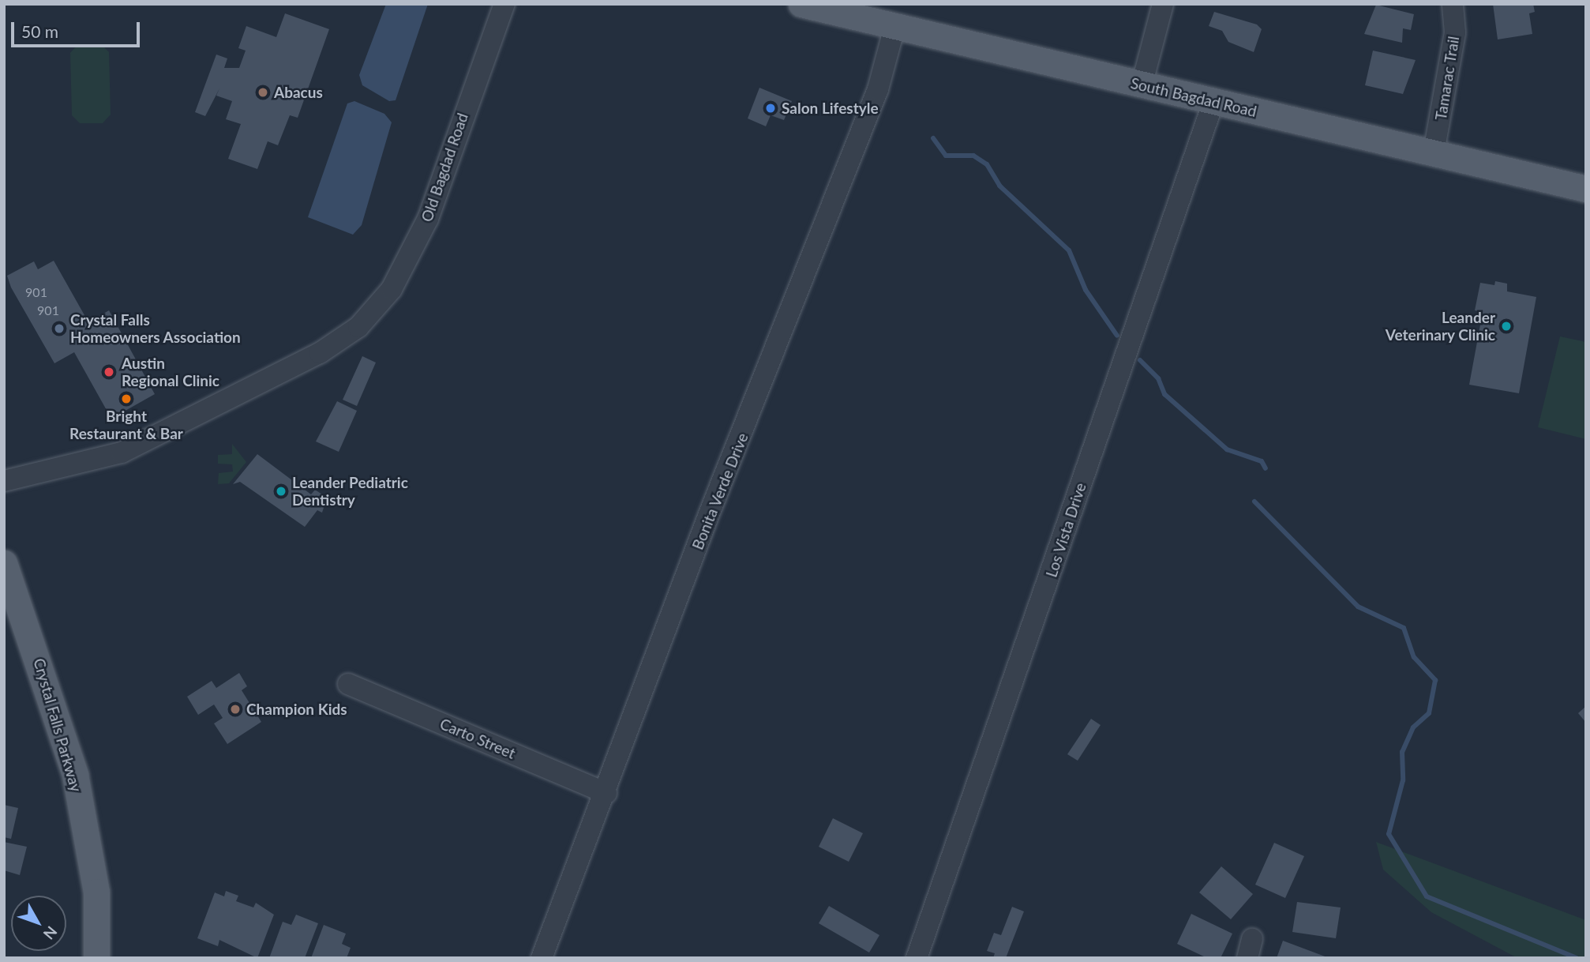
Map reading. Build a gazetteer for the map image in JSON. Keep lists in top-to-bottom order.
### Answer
{
  "streets": {
    "main road": ["South Bagdad Road", "Crystal Falls Parkway"],
    "street": [
      "Tamarac Trail",
      "Old Bagdad Road",
      "Bonita Verde Drive",
      "Los Vista Drive",
      "Carto Street"
    ]
  },
  "crossings": [
    ["Tamarac Trail", "South Bagdad Road"],
    ["South Bagdad Road", "Bonita Verde Drive"],
    ["South Bagdad Road", "Los Vista Drive"],
    ["Bonita Verde Drive", "Carto Street"]
  ],
  "places": [
    "Abacus",
    "Salon Lifestyle",
    "Leander Veterinary Clinic",
    "Crystal Falls Homeowners Association",
    "Austin Regional Clinic",
    "Bright Restaurant & Bar",
    "Leander Pediatric Dentistry",
    "Champion Kids"
  ],
  "house_numbers": ["901", "901"],
  "scale_bar": "50 m",
  "north": "bottom right"
}
